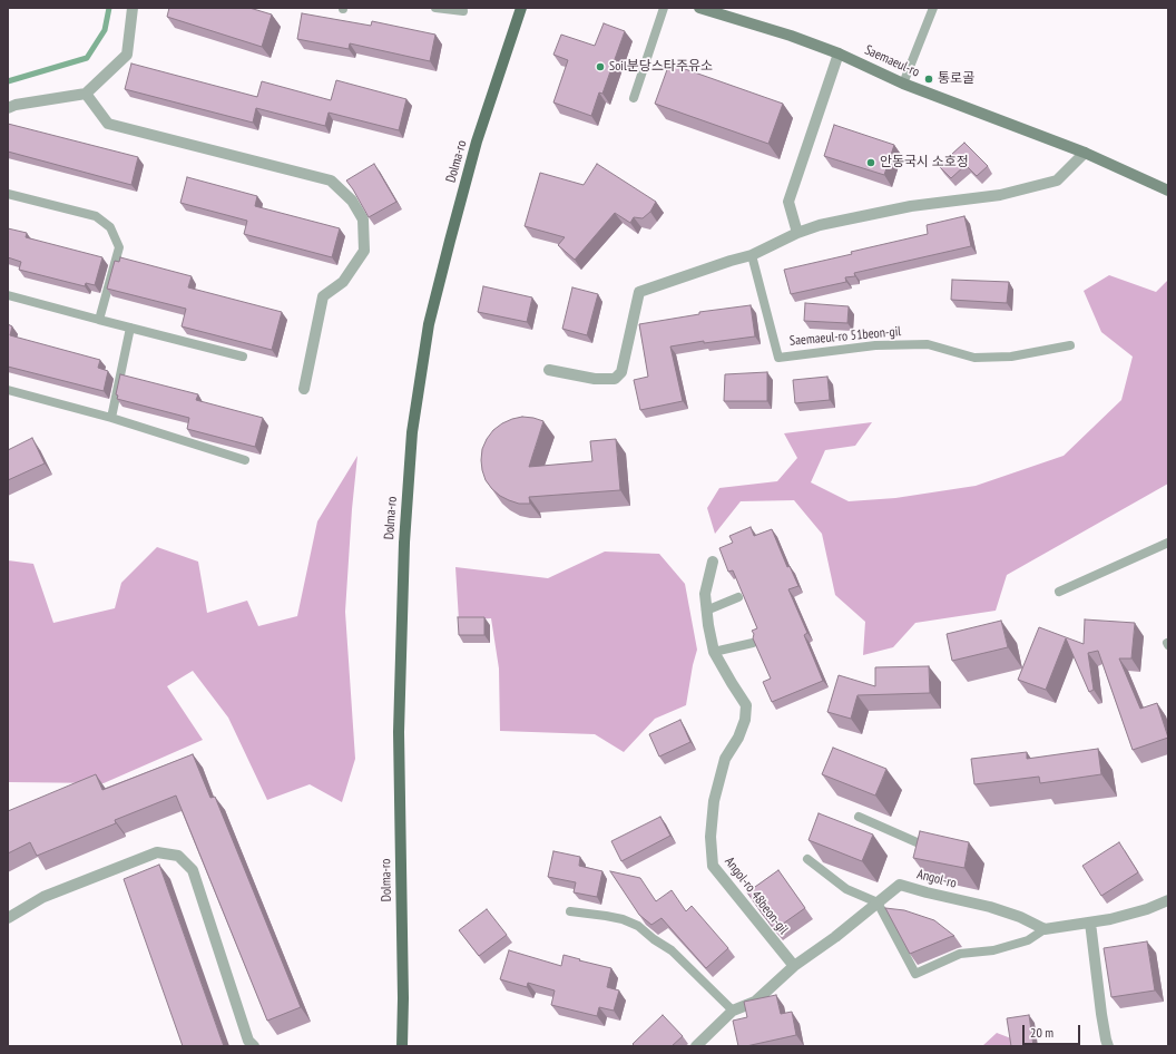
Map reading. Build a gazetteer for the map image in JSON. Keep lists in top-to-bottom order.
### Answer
{
  "streets": {
    "main road": ["Dolma-ro"],
    "street": ["Saemaeul-ro", "Angol-ro", "Angol-ro 48beon-gil"],
    "lane": ["Saemaeul-ro 51beon-gil"]
  },
  "crossings": [
    ["Angol-ro", "Angol-ro 48beon-gil"]
  ],
  "places": ["Soil분당스타주유소", "통로골", "안동국시 소호정"],
  "scale_bar": "20 m"
}
